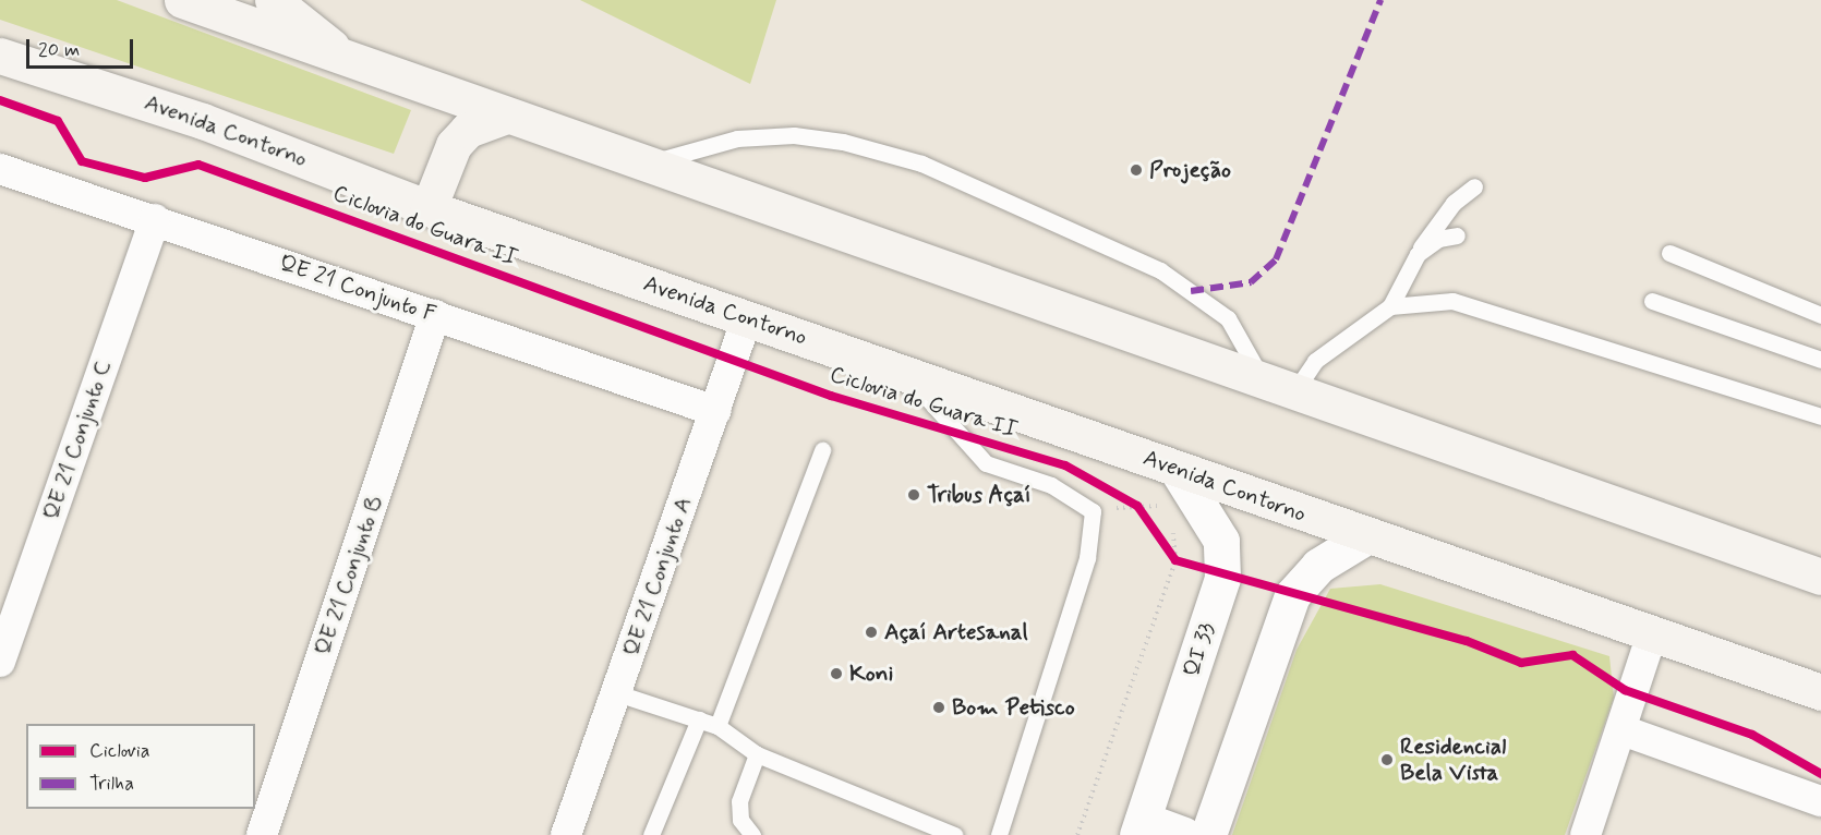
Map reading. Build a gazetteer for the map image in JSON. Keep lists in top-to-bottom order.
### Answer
{
  "streets": {
    "main road": ["Avenida Contorno"],
    "street": [
      "QE 21 Conjunto F",
      "QE 21 Conjunto C",
      "QE 21 Conjunto B",
      "QE 21 Conjunto A",
      "QI 33"
    ],
    "cycle path": ["Ciclovia do Guara II"]
  },
  "crossings": [
    ["Avenida Contorno", "QE 21 Conjunto A"],
    ["Avenida Contorno", "QI 33"],
    ["QE 21 Conjunto F", "QE 21 Conjunto C"],
    ["QE 21 Conjunto F", "QE 21 Conjunto B"],
    ["QE 21 Conjunto F", "QE 21 Conjunto A"]
  ],
  "places": [
    "Projeção",
    "Tribus Açaí",
    "Açaí Artesanal",
    "Koni",
    "Bom Petisco",
    "Residencial Bela Vista"
  ],
  "legend": ["Ciclovia", "Trilha"],
  "scale_bar": "20 m"
}
